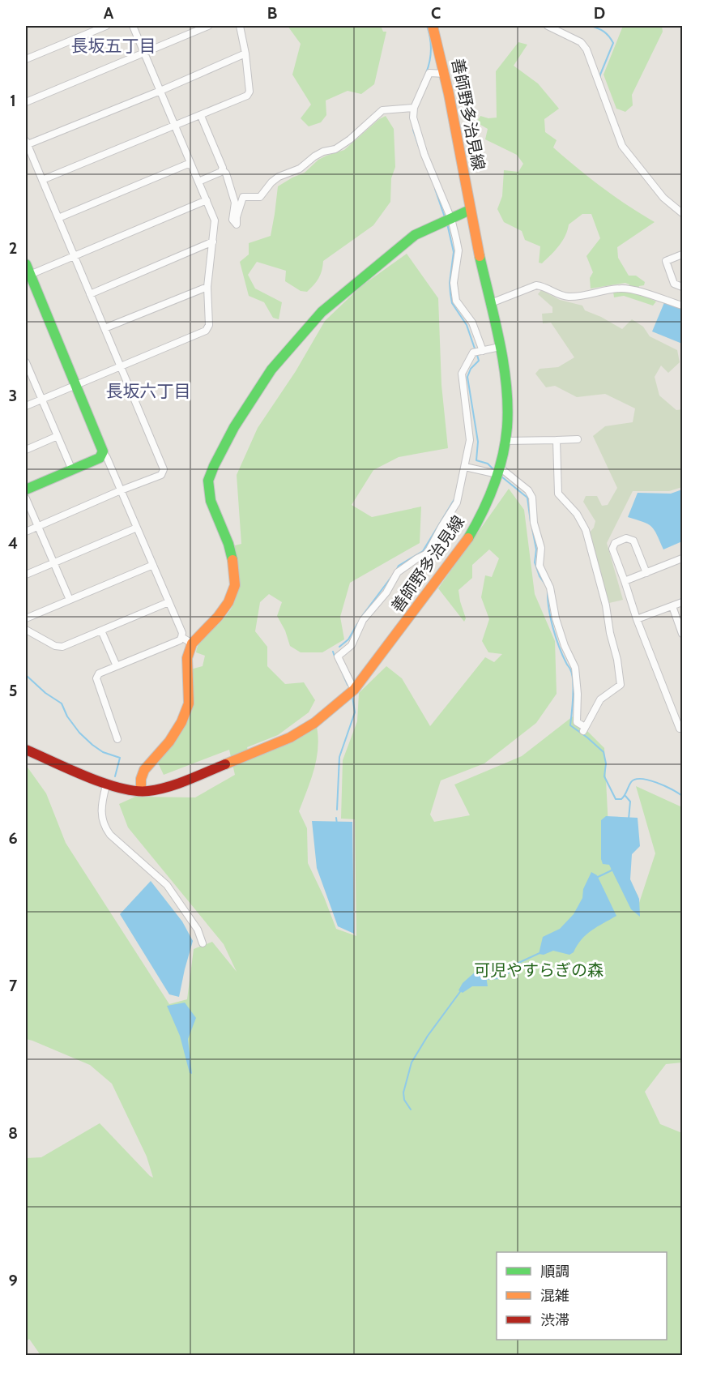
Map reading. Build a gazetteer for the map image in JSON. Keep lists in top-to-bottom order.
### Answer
{
  "streets": {
    "main road": ["善師野多治見線"]
  },
  "districts": ["長坂五丁目", "長坂六丁目"],
  "parks": ["可児やすらぎの森"],
  "legend": ["順調", "混雑", "渋滞"],
  "grid": {
    "columns": [
      "A",
      "B",
      "C",
      "D"
    ],
    "rows": [
      "1",
      "2",
      "3",
      "4",
      "5",
      "6",
      "7",
      "8",
      "9"
    ]
  }
}
